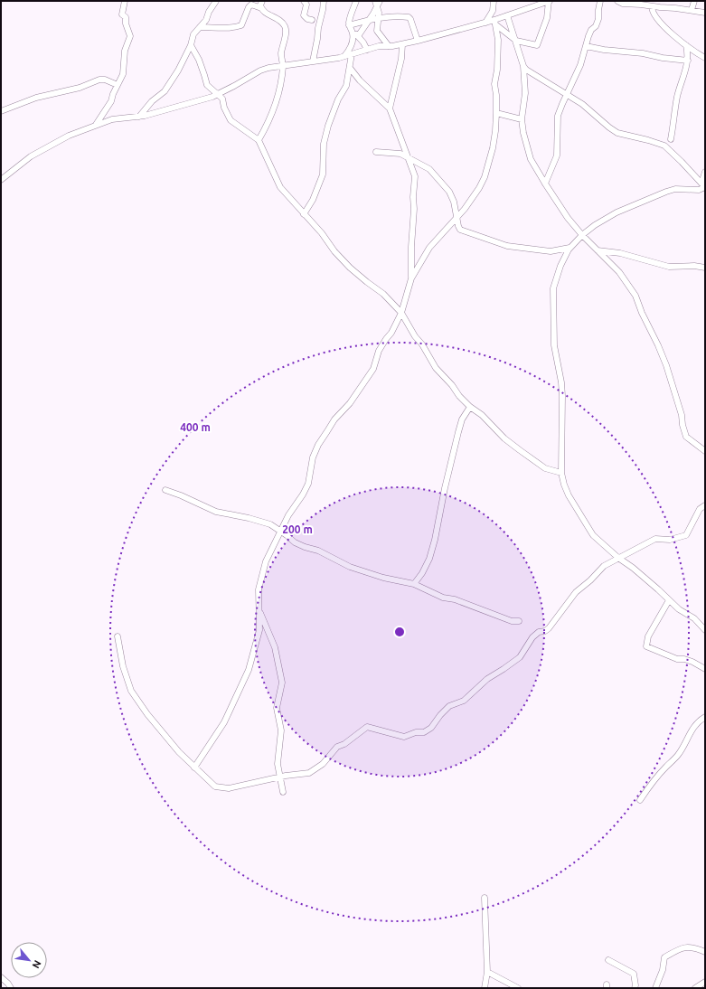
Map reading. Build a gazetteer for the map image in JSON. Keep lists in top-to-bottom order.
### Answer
{
  "north": "bottom right",
  "rings": ["400 m", "200 m"]
}
